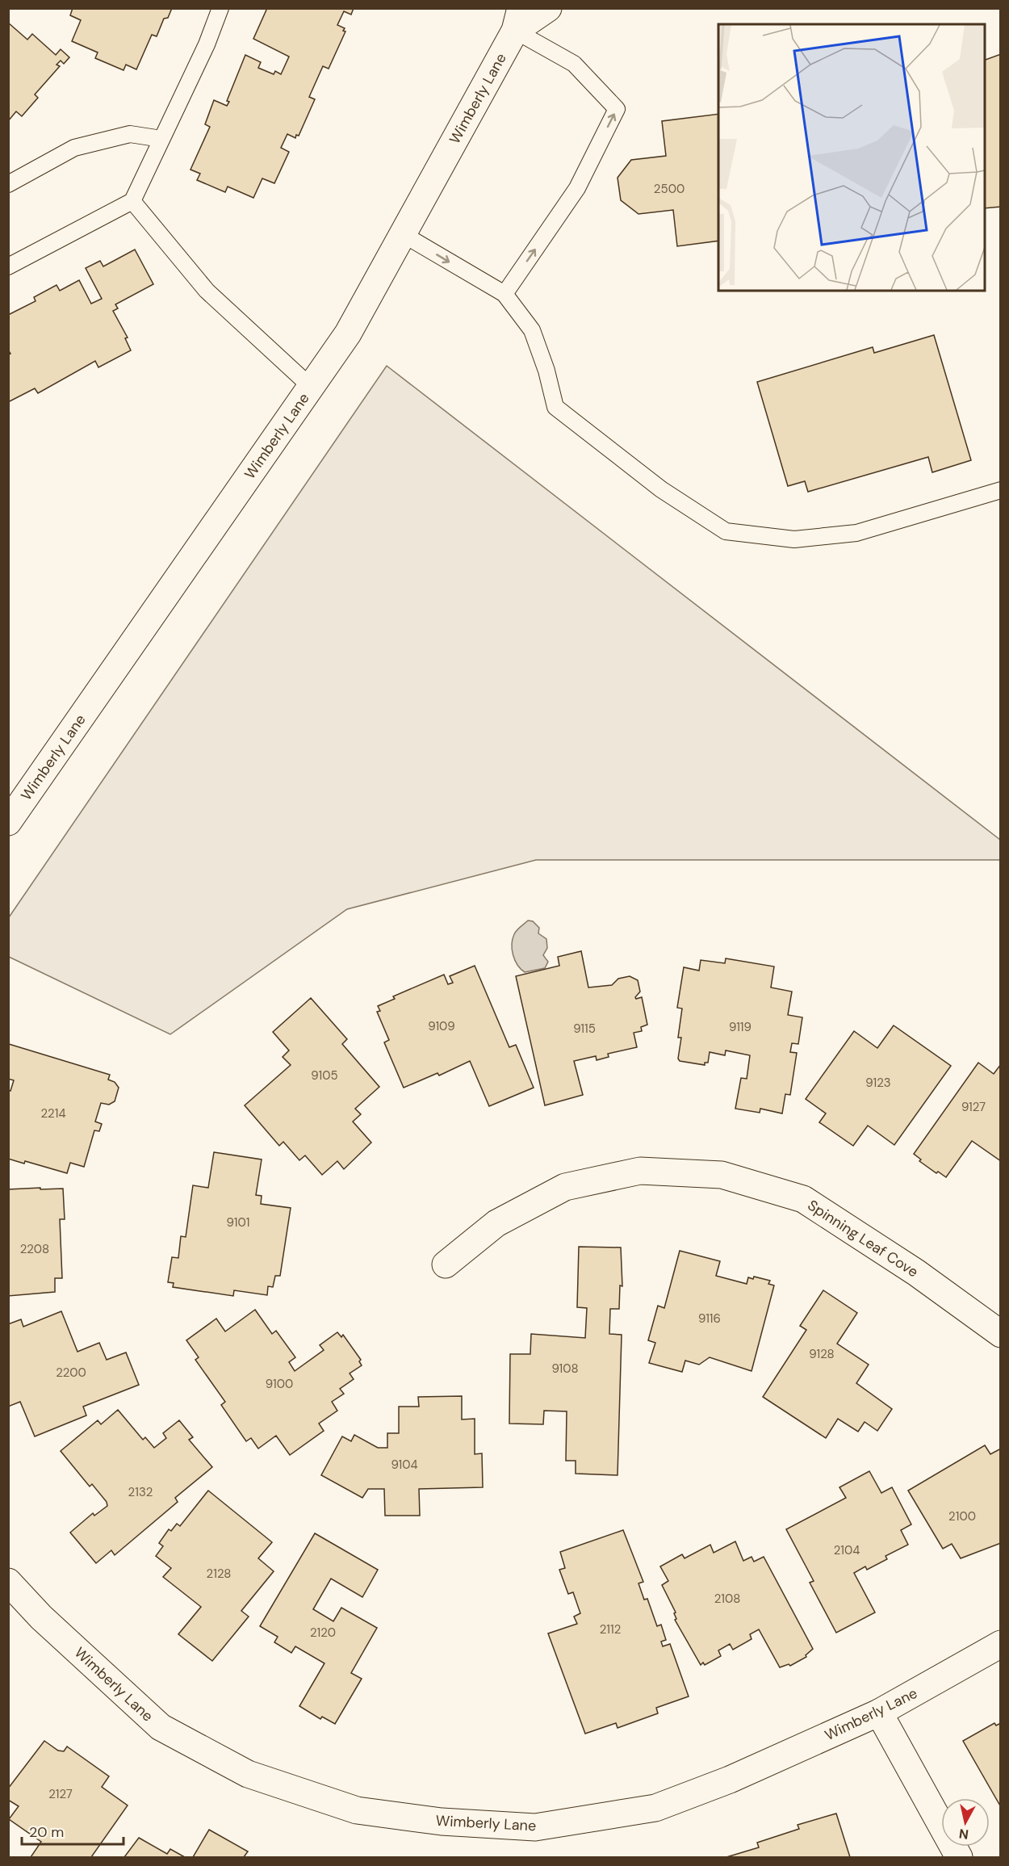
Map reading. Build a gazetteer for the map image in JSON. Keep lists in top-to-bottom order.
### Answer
{
  "streets": {
    "street": ["Wimberly Lane", "Spinning Leaf Cove"]
  },
  "house_numbers": [
    "2500",
    "9109",
    "9119",
    "9115",
    "9105",
    "9123",
    "9127",
    "2214",
    "9101",
    "2208",
    "9116",
    "9128",
    "9108",
    "2200",
    "9100",
    "9104",
    "2132",
    "2100",
    "2104",
    "2128",
    "2108",
    "2112",
    "2120",
    "2127"
  ],
  "scale_bar": "20 m",
  "north": "bottom"
}
